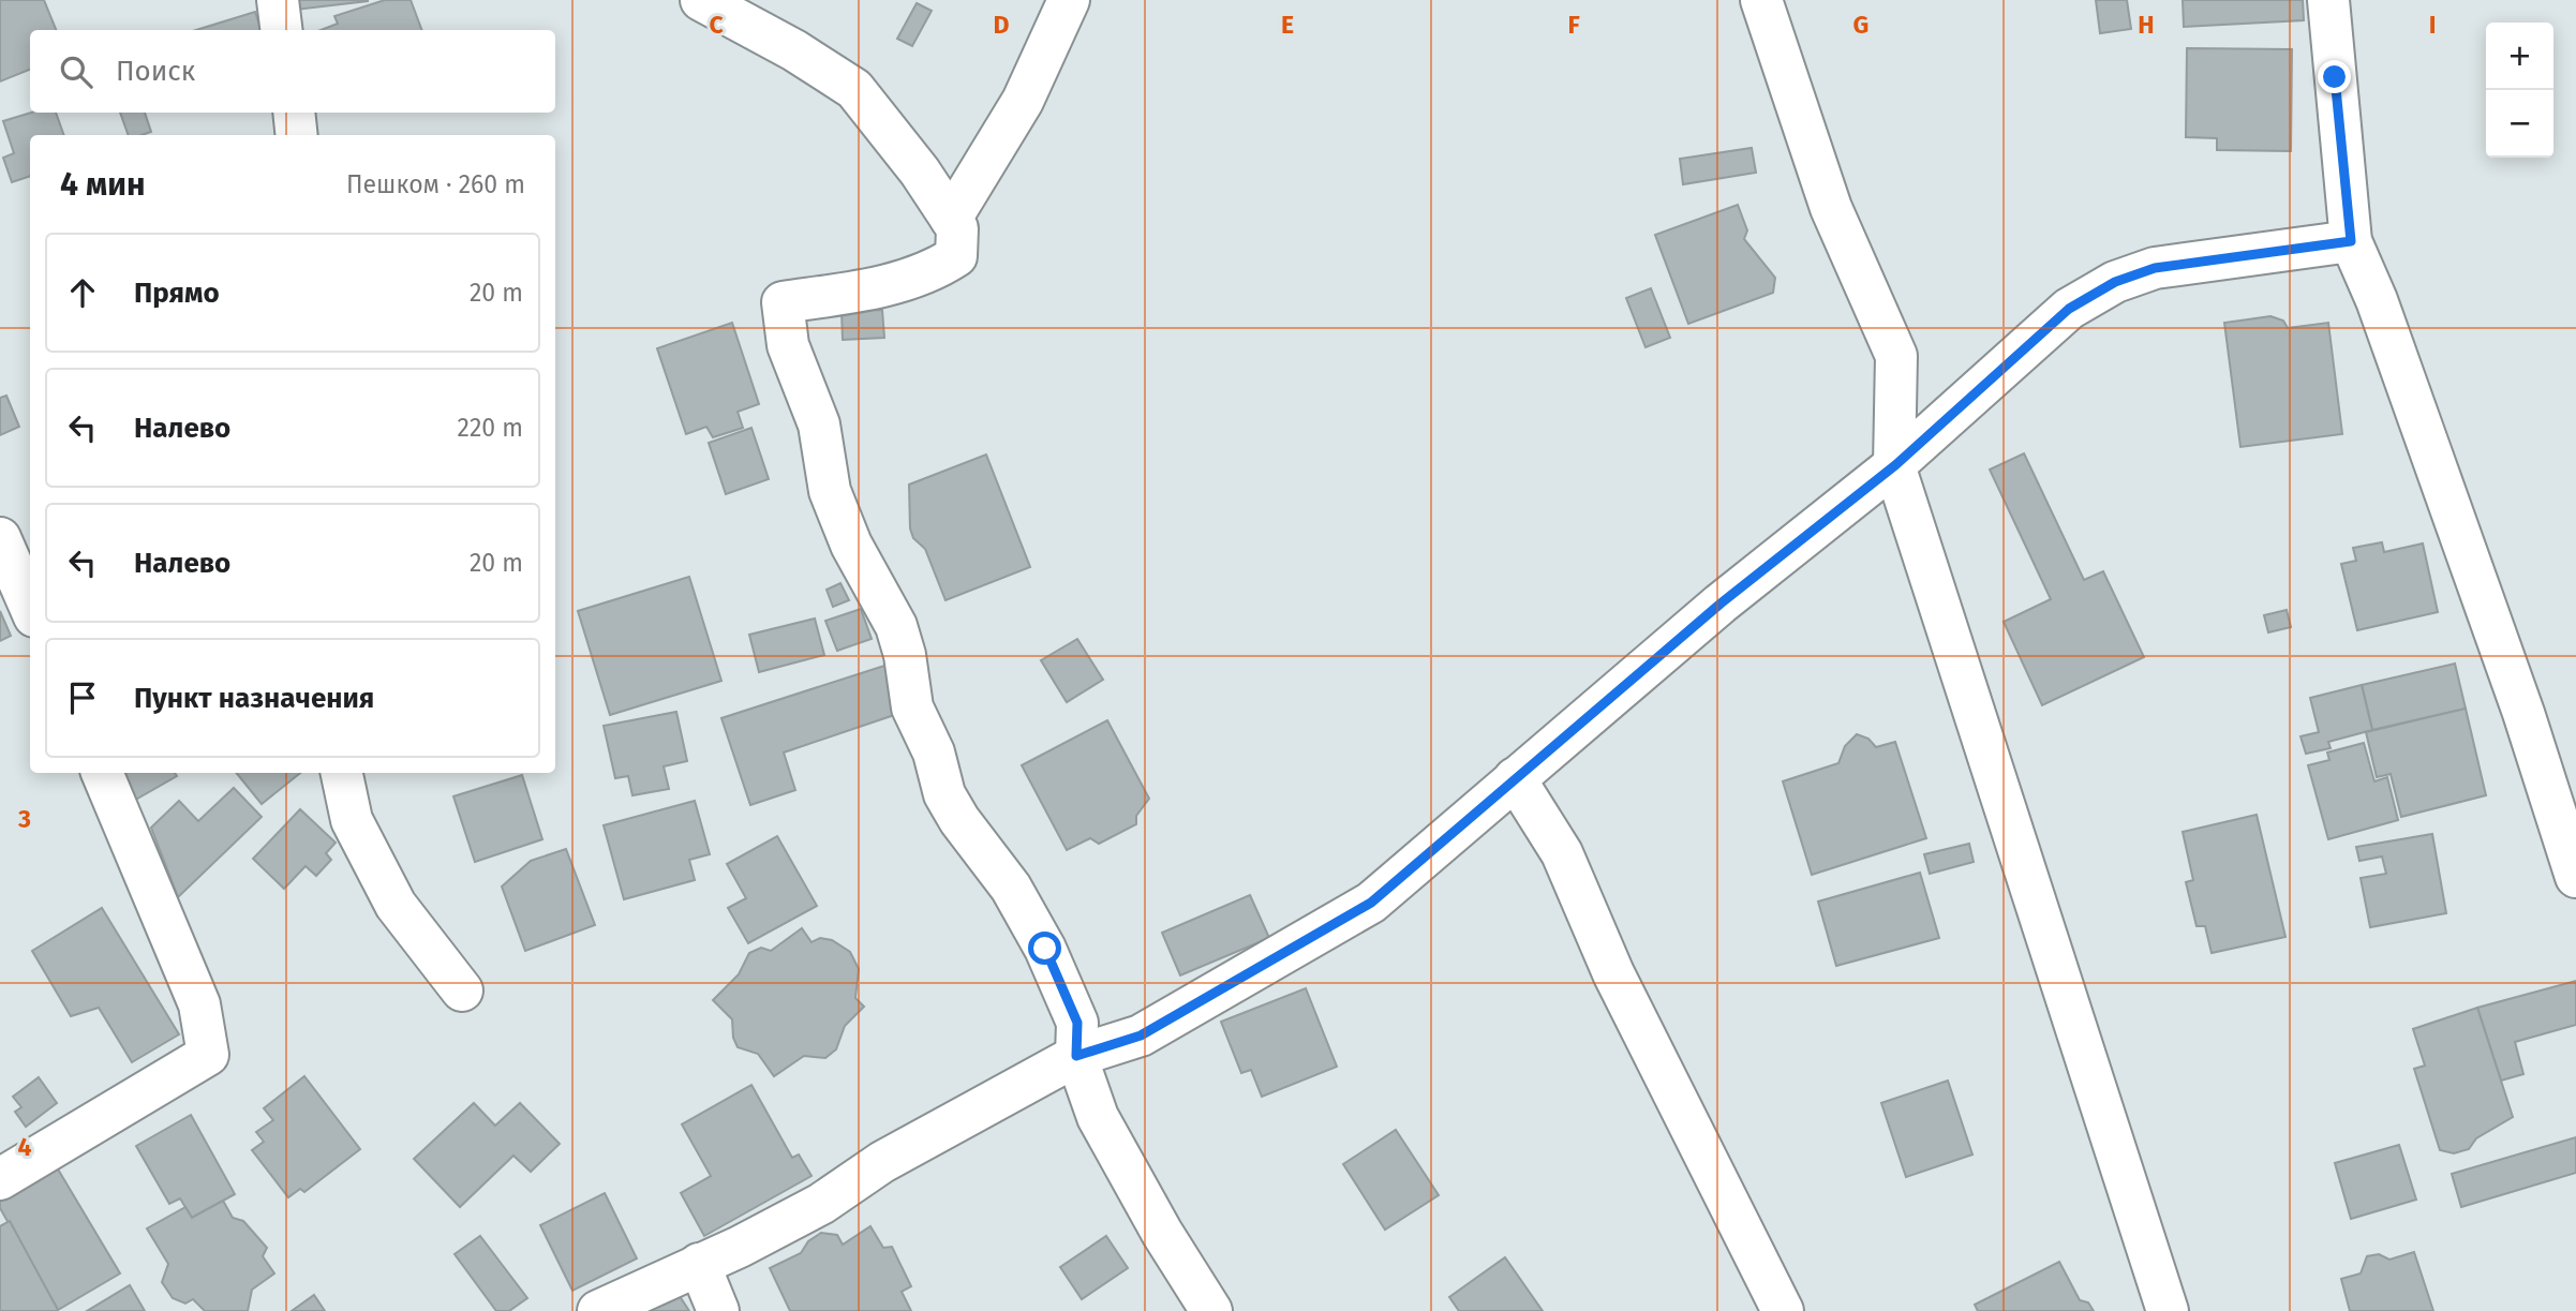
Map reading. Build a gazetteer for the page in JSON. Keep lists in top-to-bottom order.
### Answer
{
  "page": {
    "map_buttons": ["+", "−"],
    "search": "Поиск",
    "heading": ["4 мин", "Пешком · 260 m"],
    "list": [
      ["Прямо", "20 m"],
      ["Налево", "220 m"],
      ["Налево", "20 m"],
      "Пункт назначения"
    ]
  },
  "grid": {
    "columns": [
      "C",
      "D",
      "E",
      "F",
      "G",
      "H",
      "I"
    ],
    "rows": ["3", "4"]
  }
}
